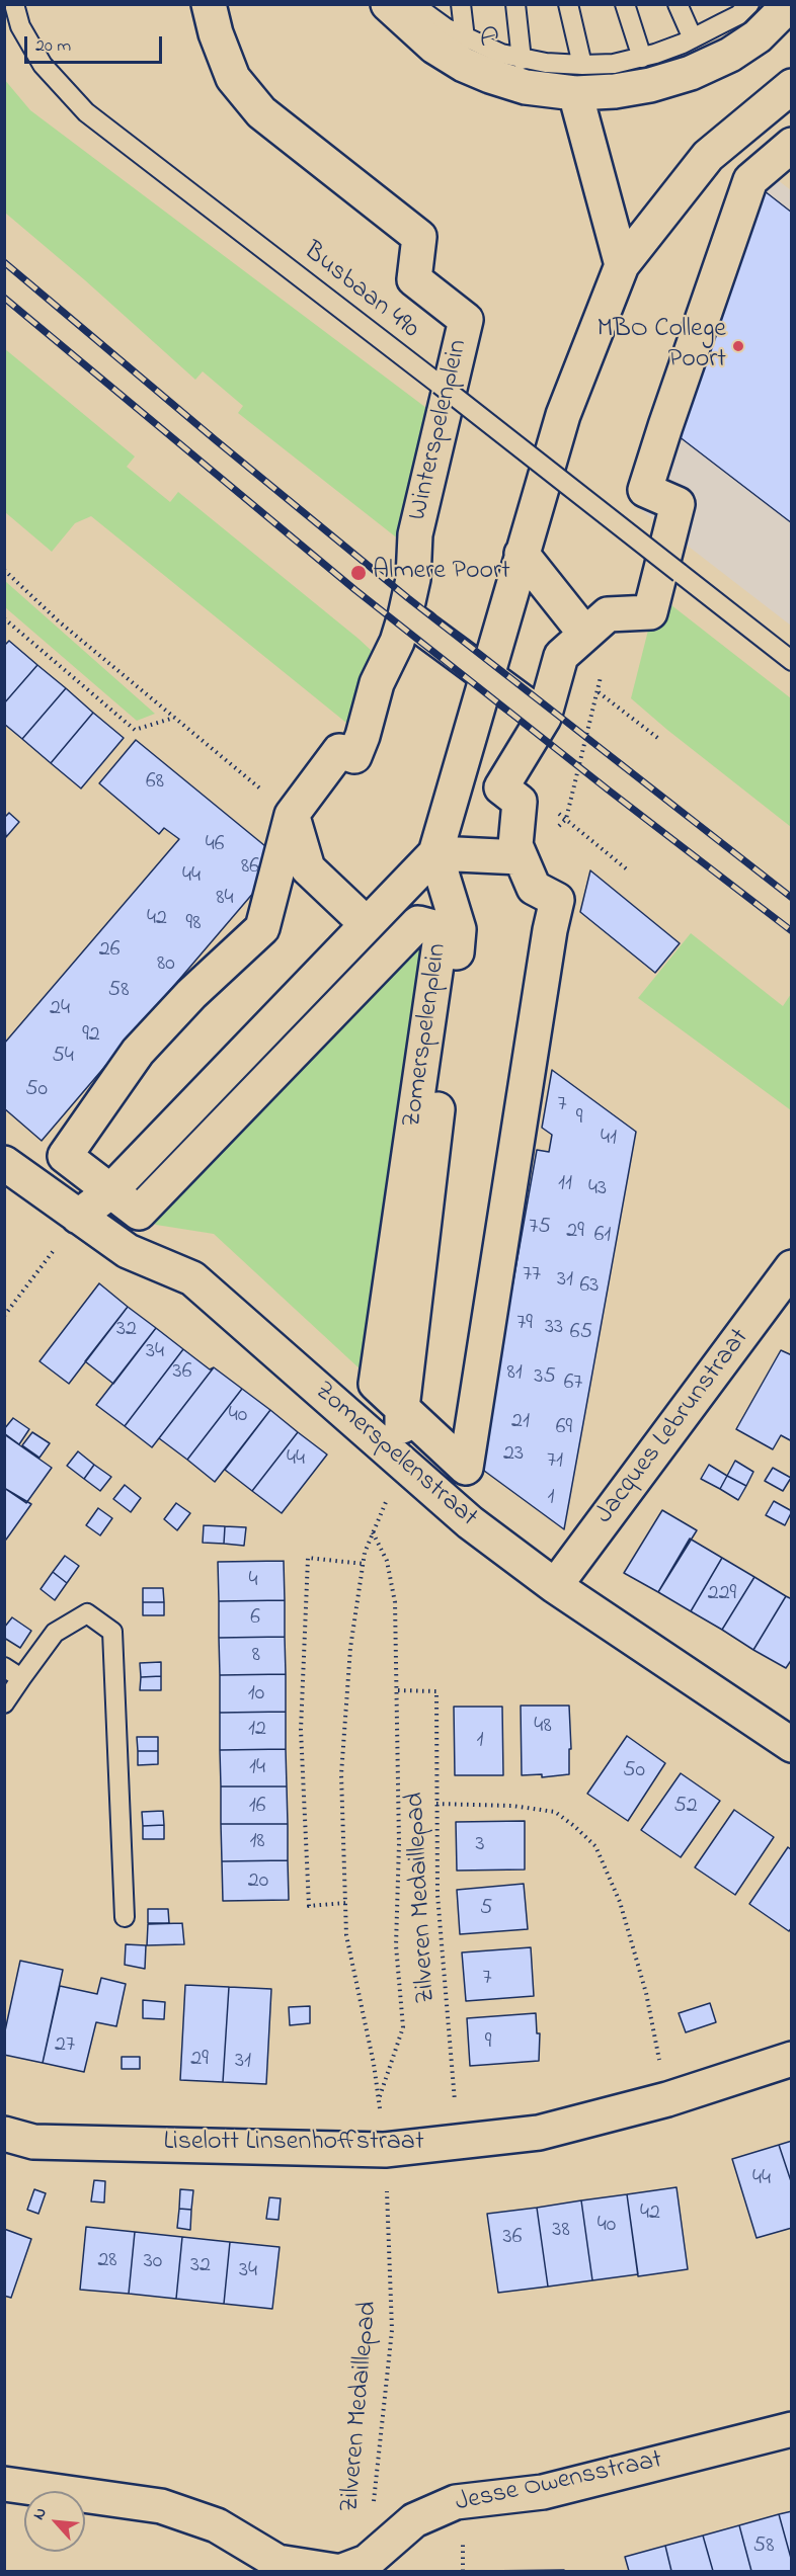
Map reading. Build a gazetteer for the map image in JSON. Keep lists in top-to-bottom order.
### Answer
{
  "streets": {
    "street": [
      "Winterspelenplein",
      "Zomerspelenplein",
      "Jacques Lebrunstraat",
      "Zomerspelenstraat",
      "Liselott Linsenhoffstraat",
      "Jesse Owensstraat"
    ],
    "lane": ["D", "Busbaan 490"],
    "path": ["Zilveren Medaillepad"]
  },
  "crossings": [
    ["Winterspelenplein", "Zomerspelenplein"],
    ["Zomerspelenplein", "Zomerspelenstraat"],
    ["Zomerspelenplein", "Zilveren Medaillepad"],
    ["Jacques Lebrunstraat", "Zomerspelenstraat"],
    ["Zomerspelenstraat", "Zilveren Medaillepad"],
    ["Zilveren Medaillepad", "Liselott Linsenhoffstraat"],
    ["Zilveren Medaillepad", "Jesse Owensstraat"]
  ],
  "places": ["MBO College Poort", "Almere Poort"],
  "house_numbers": [
    "68",
    "46",
    "86",
    "44",
    "84",
    "42",
    "98",
    "26",
    "80",
    "58",
    "24",
    "92",
    "54",
    "50",
    "7",
    "9",
    "41",
    "11",
    "43",
    "75",
    "29",
    "61",
    "77",
    "31",
    "63",
    "79",
    "33",
    "32",
    "65",
    "34",
    "36",
    "81",
    "35",
    "67",
    "40",
    "21",
    "69",
    "23",
    "44",
    "71",
    "1",
    "4",
    "229",
    "6",
    "8",
    "10",
    "48",
    "12",
    "1",
    "14",
    "50",
    "16",
    "52",
    "18",
    "3",
    "20",
    "5",
    "7",
    "9",
    "27",
    "29",
    "31",
    "44",
    "42",
    "40",
    "38",
    "36",
    "28",
    "30",
    "32",
    "34",
    "58"
  ],
  "scale_bar": "20 m",
  "north": "top left"
}
